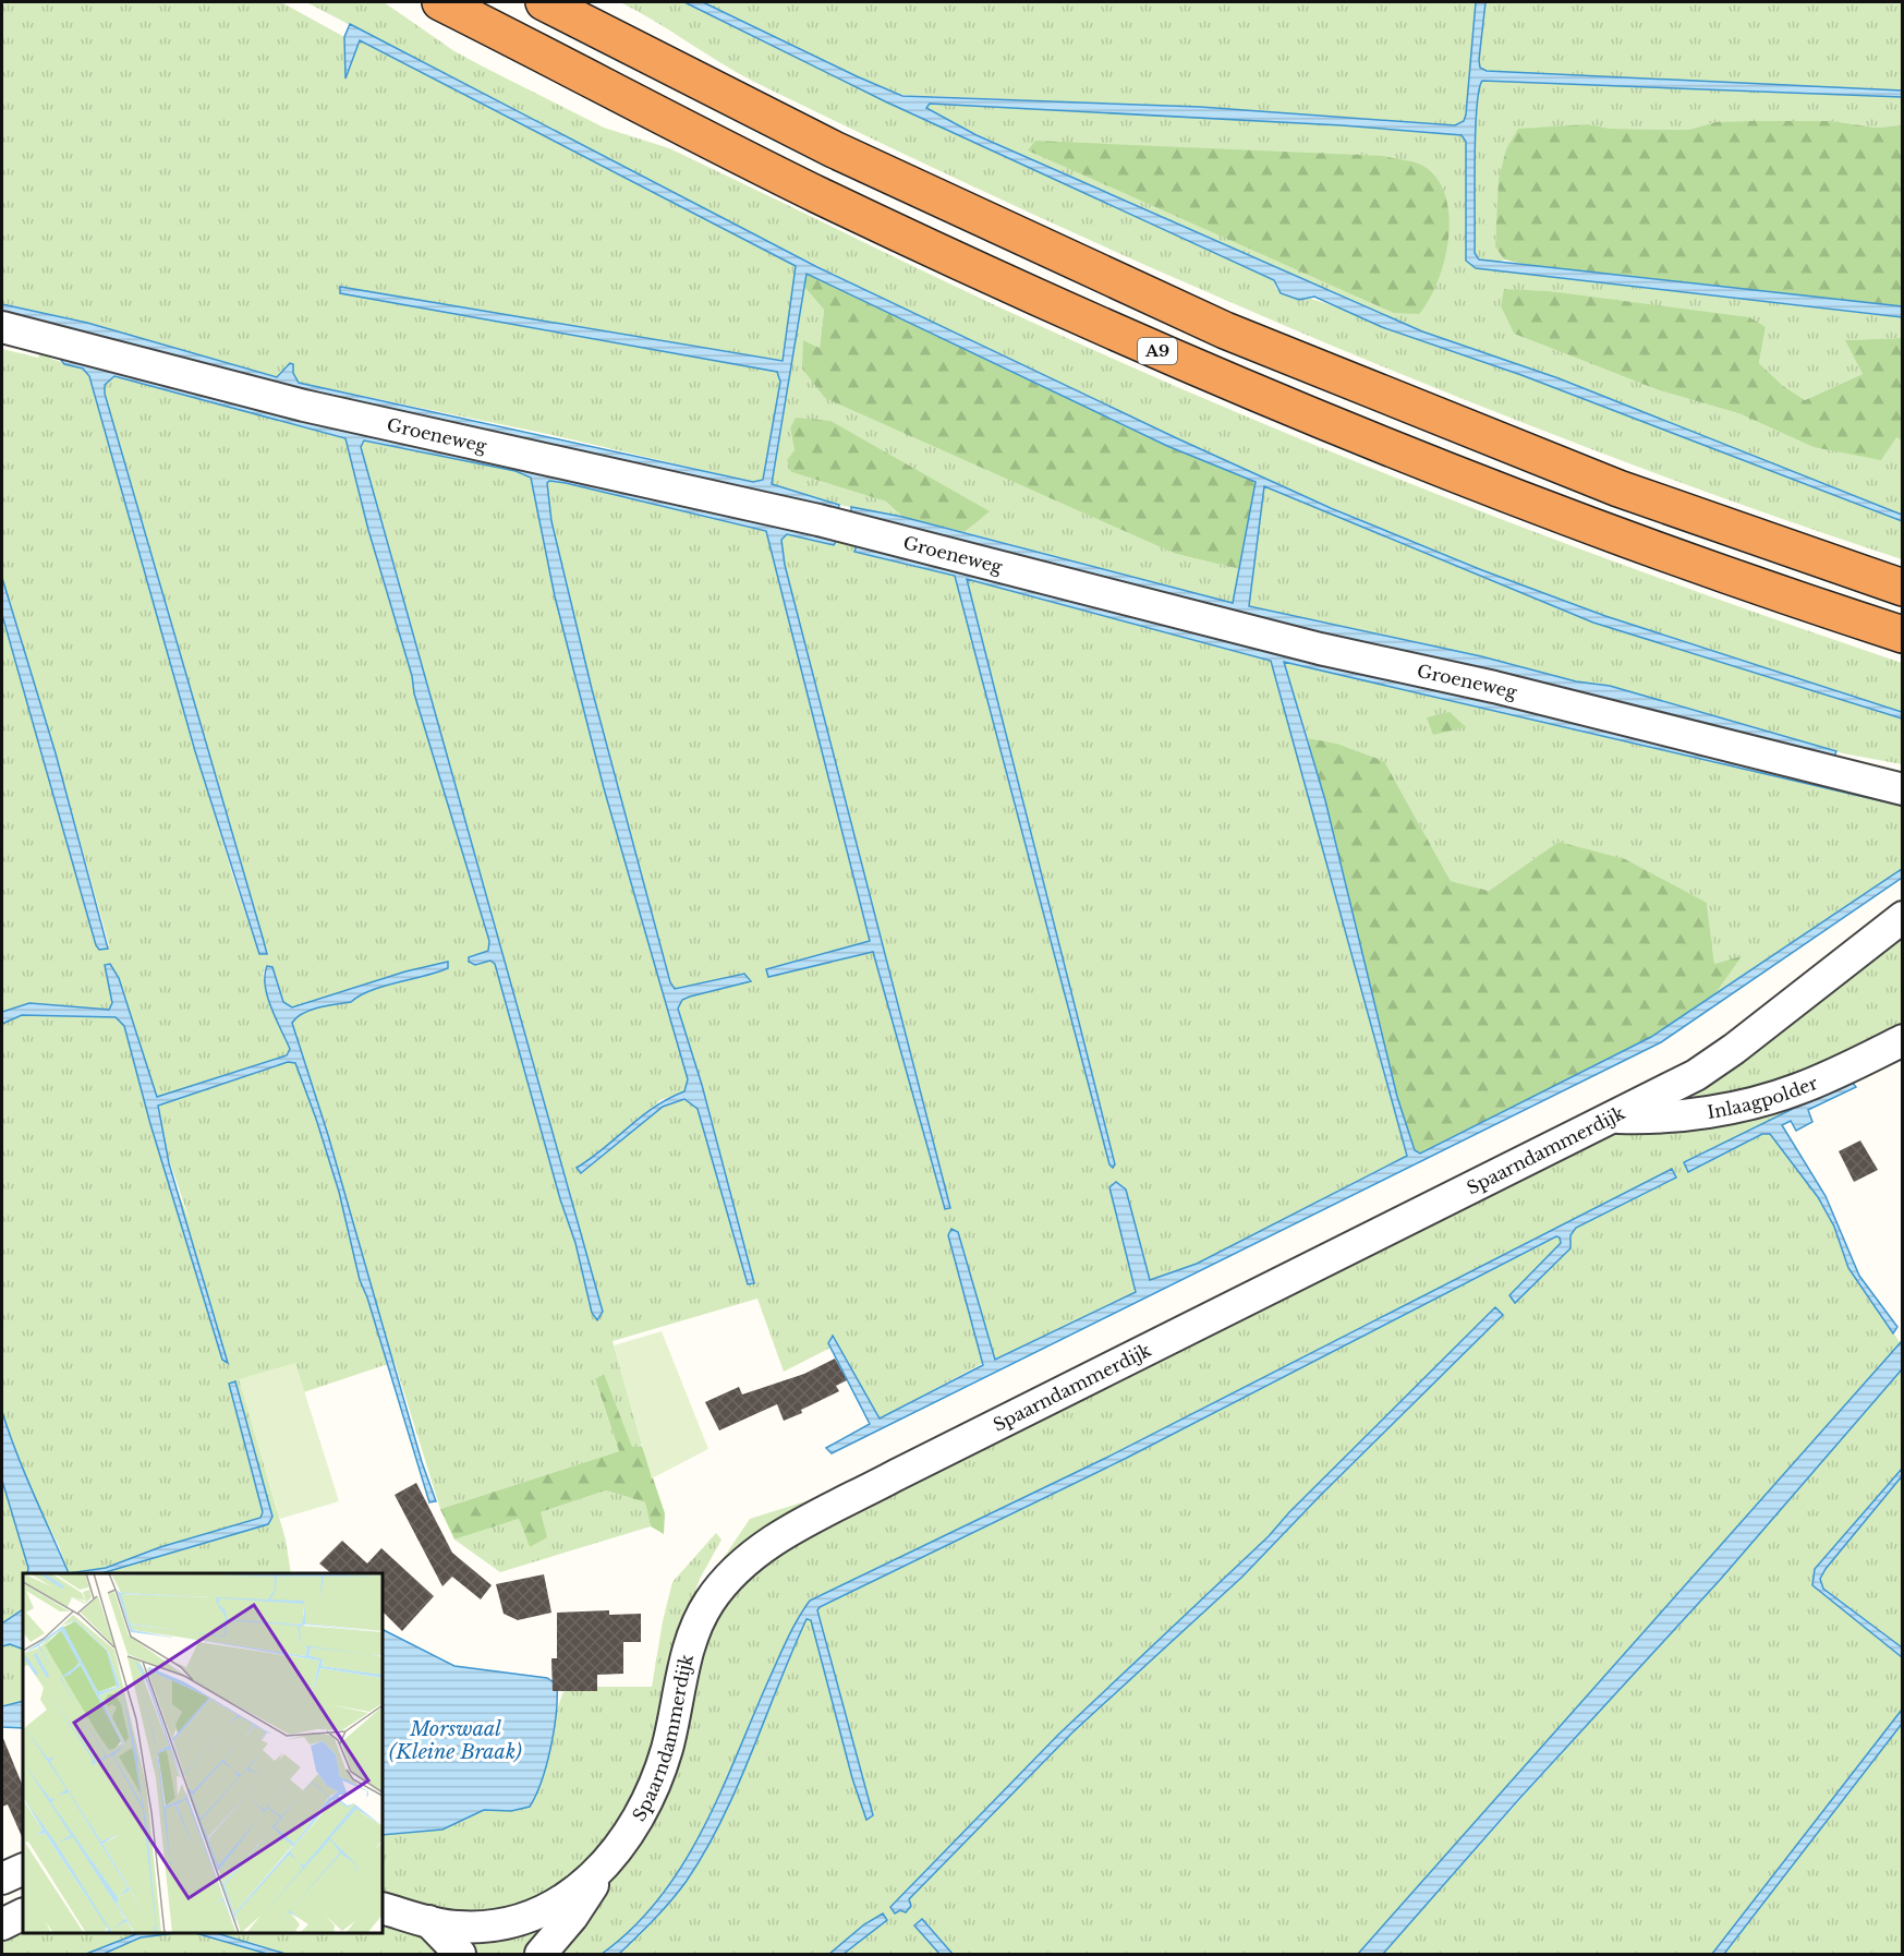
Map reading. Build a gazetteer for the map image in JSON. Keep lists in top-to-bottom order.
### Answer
{
  "streets": {
    "highway": ["A9"],
    "street": ["Groeneweg", "Inlaagpolder", "Spaarndammerdijk"]
  },
  "crossings": [
    ["Inlaagpolder", "Spaarndammerdijk"]
  ],
  "water": ["Morswaal (Kleine Braak)"]
}
